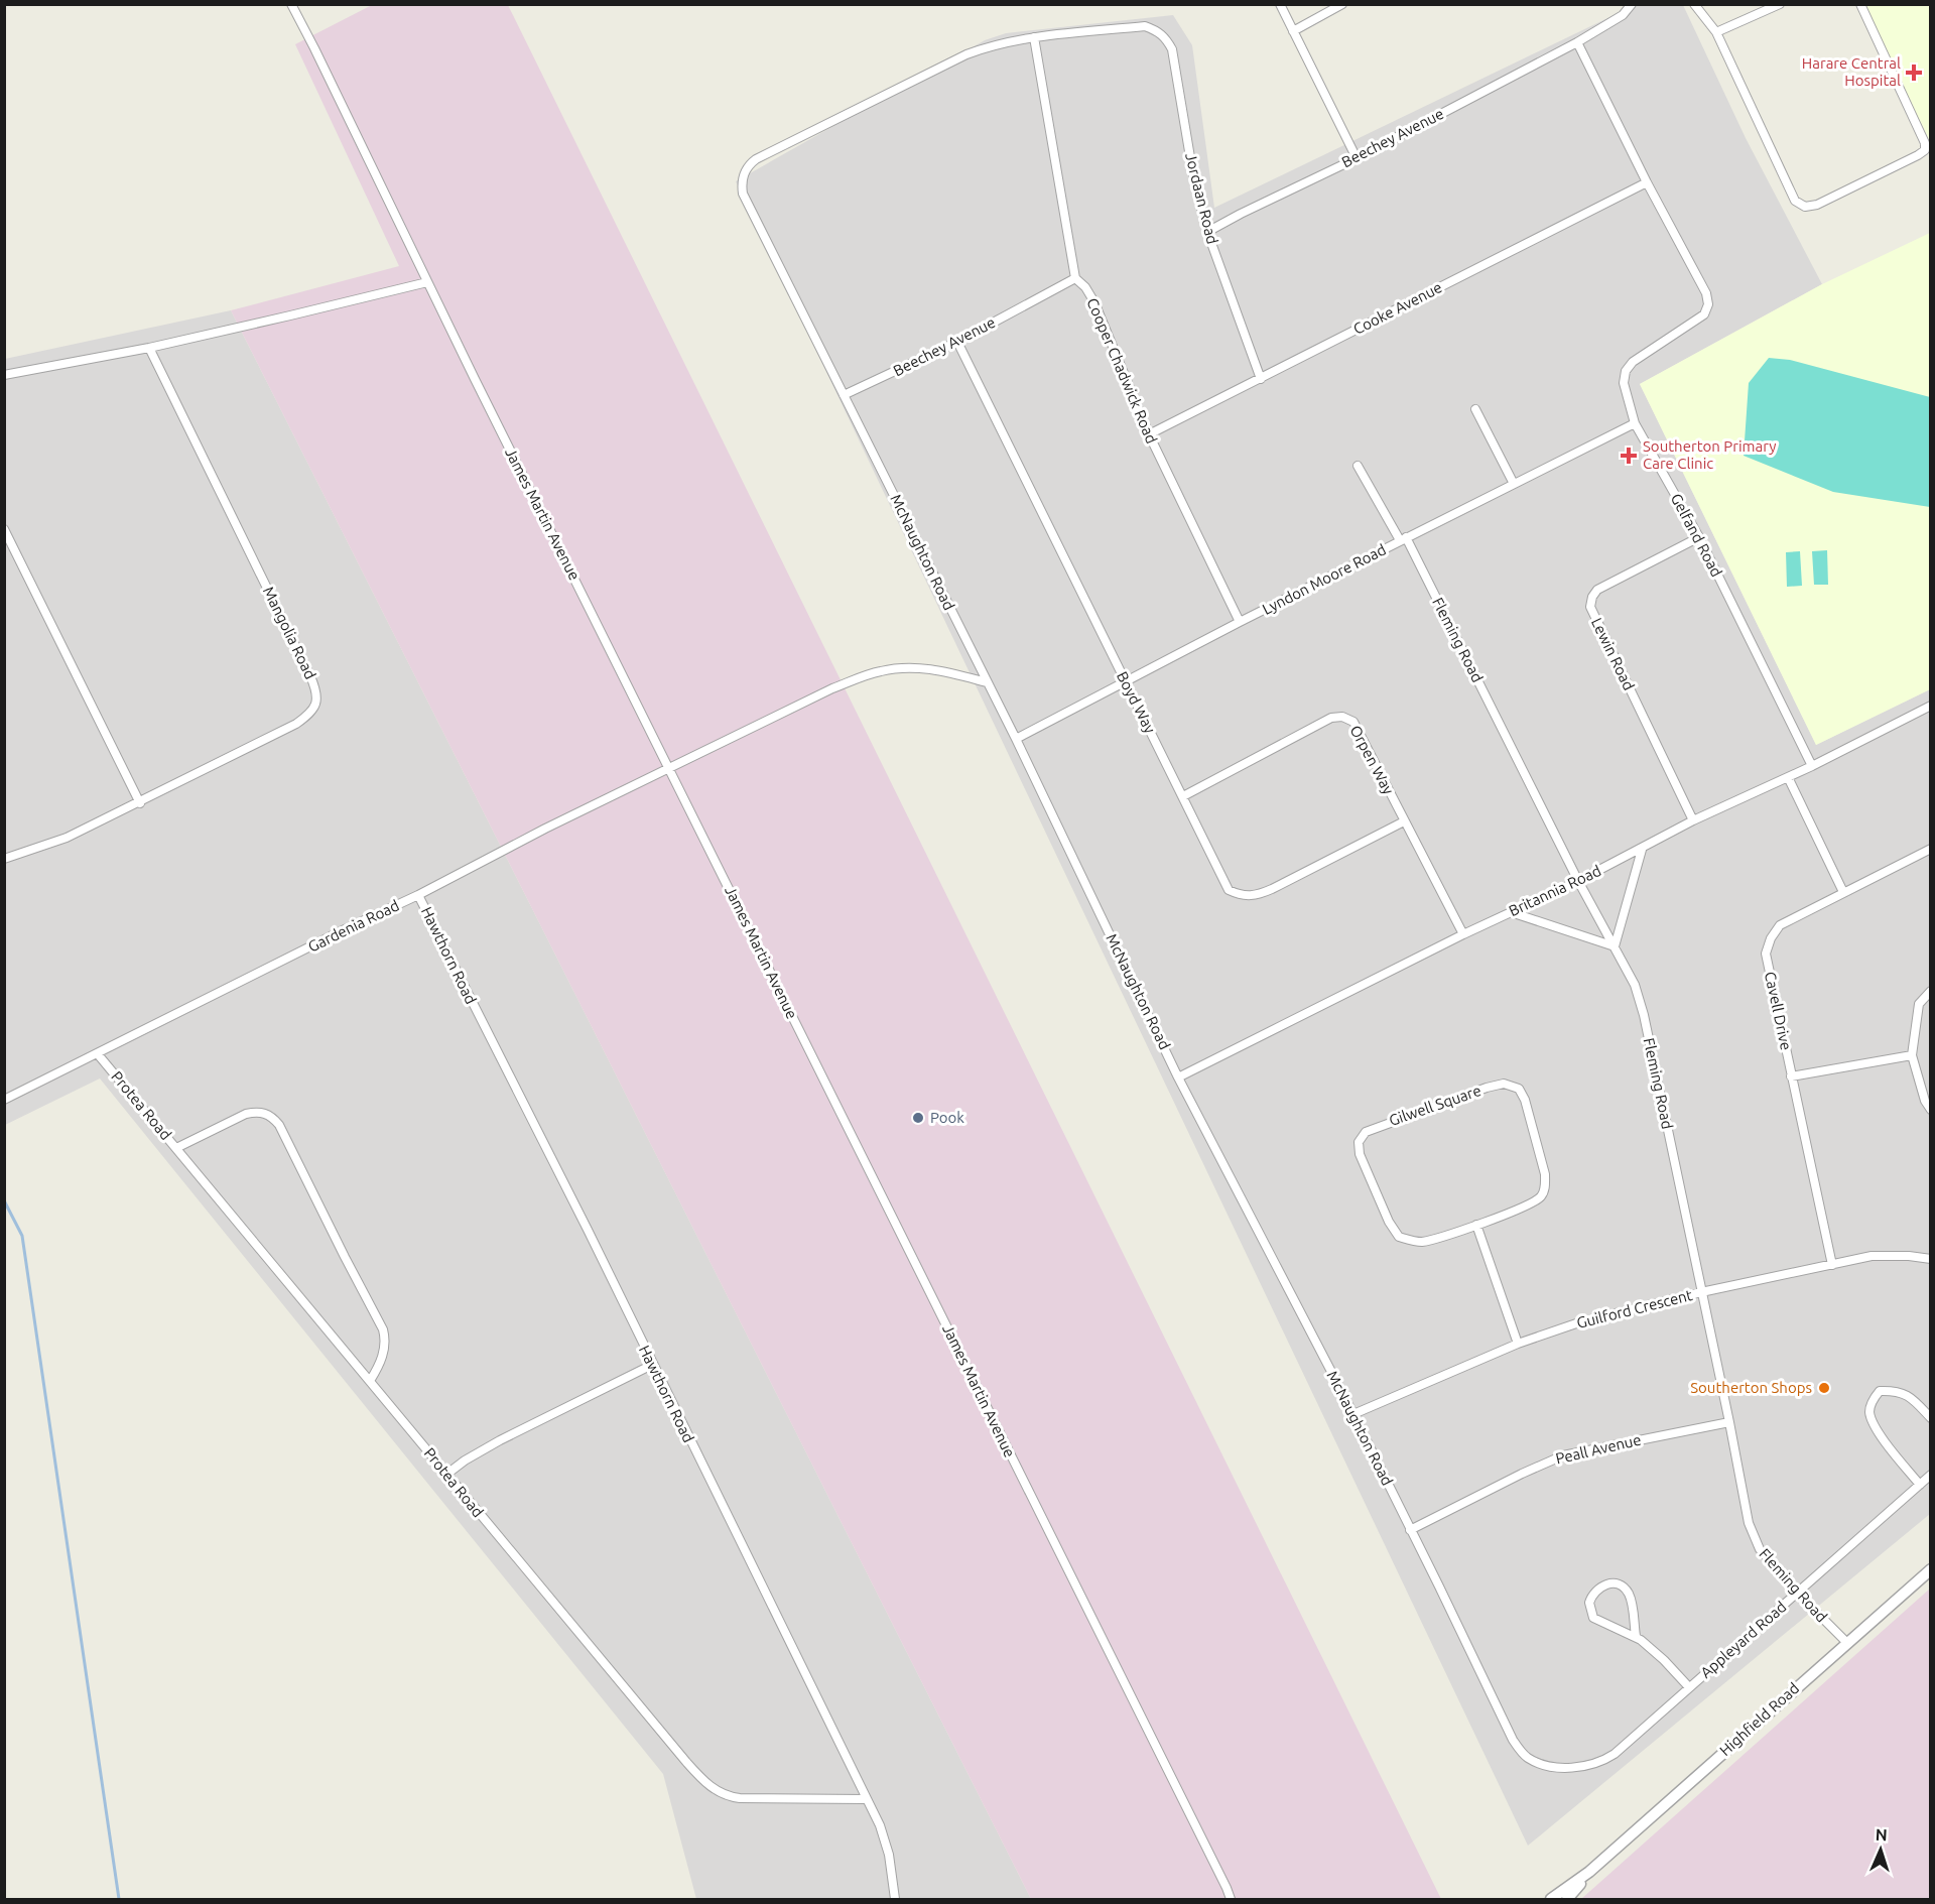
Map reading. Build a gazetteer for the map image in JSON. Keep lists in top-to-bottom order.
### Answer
{
  "streets": {
    "street": [
      "Beechey Avenue",
      "Jordaan Road",
      "Cooke Avenue",
      "Cooper Chadwick Road",
      "James Martin Avenue",
      "Gelfand Road",
      "McNaughton Road",
      "Lyndon Moore Road",
      "Mangolia Road",
      "Fleming Road",
      "Lewin Road",
      "Boyd Way",
      "Orpen Way",
      "Britannia Road",
      "Gardenia Road",
      "Hawthorn Road",
      "Cavell Drive",
      "Protea Road",
      "Gilwell Square",
      "Guilford Crescent",
      "Peall Avenue",
      "Appleyard Road",
      "Highfield Road"
    ]
  },
  "crossings": [
    ["Beechey Avenue", "Jordaan Road"],
    ["Beechey Avenue", "Cooper Chadwick Road"],
    ["Beechey Avenue", "Gelfand Road"],
    ["Beechey Avenue", "McNaughton Road"],
    ["Beechey Avenue", "Boyd Way"],
    ["Jordaan Road", "Cooke Avenue"],
    ["Jordaan Road", "Cooper Chadwick Road"],
    ["Jordaan Road", "McNaughton Road"],
    ["Cooke Avenue", "Cooper Chadwick Road"],
    ["Cooke Avenue", "Gelfand Road"],
    ["Cooper Chadwick Road", "McNaughton Road"],
    ["Cooper Chadwick Road", "Lyndon Moore Road"],
    ["James Martin Avenue", "Gardenia Road"],
    ["Gelfand Road", "Lyndon Moore Road"],
    ["Gelfand Road", "Lewin Road"],
    ["Gelfand Road", "Britannia Road"],
    ["McNaughton Road", "Lyndon Moore Road"],
    ["McNaughton Road", "Britannia Road"],
    ["McNaughton Road", "Gardenia Road"],
    ["McNaughton Road", "Guilford Crescent"],
    ["McNaughton Road", "Peall Avenue"],
    ["McNaughton Road", "Appleyard Road"],
    ["Lyndon Moore Road", "Fleming Road"],
    ["Lyndon Moore Road", "Boyd Way"],
    ["Fleming Road", "Britannia Road"],
    ["Fleming Road", "Guilford Crescent"],
    ["Fleming Road", "Peall Avenue"],
    ["Fleming Road", "Appleyard Road"],
    ["Fleming Road", "Highfield Road"],
    ["Lewin Road", "Britannia Road"],
    ["Boyd Way", "Orpen Way"],
    ["Orpen Way", "Britannia Road"],
    ["Gardenia Road", "Hawthorn Road"],
    ["Gardenia Road", "Protea Road"],
    ["Hawthorn Road", "Protea Road"],
    ["Cavell Drive", "Guilford Crescent"]
  ],
  "places": {
    "health": ["Harare Central Hospital", "Southerton Primary Care Clinic"],
    "other": ["Pook", "Southerton Shops"]
  },
  "north": "top"
}
